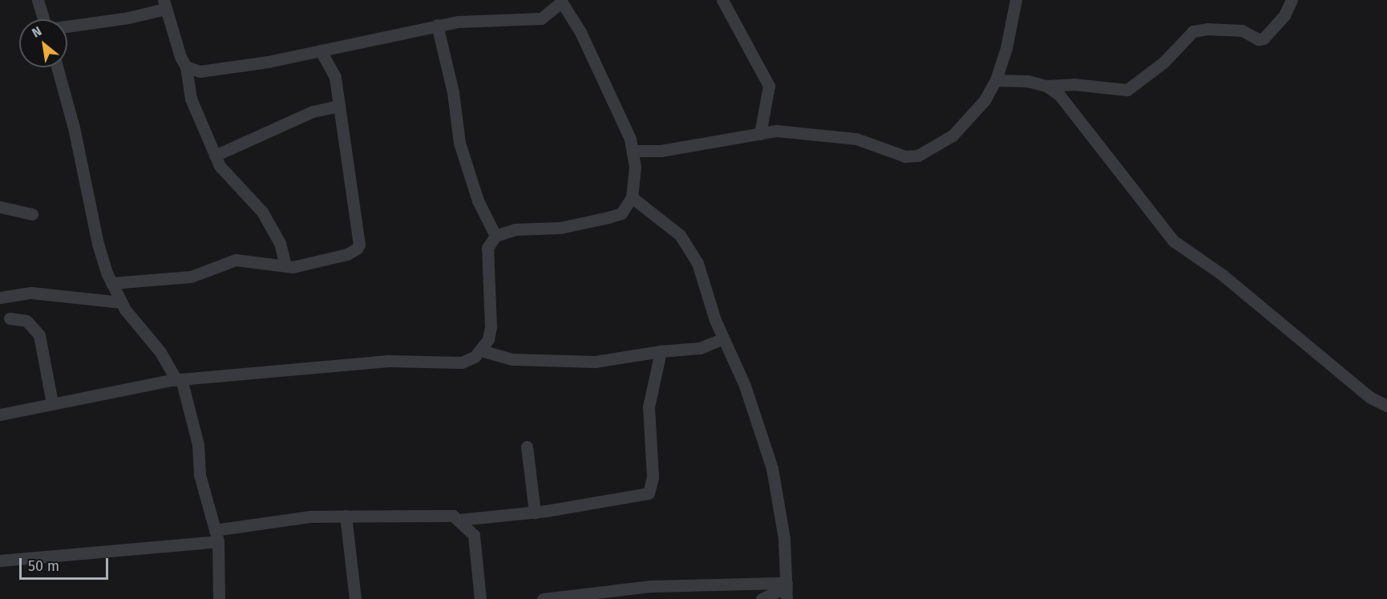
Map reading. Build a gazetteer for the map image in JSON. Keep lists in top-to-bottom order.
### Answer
{
  "scale_bar": "50 m",
  "north": "top left"
}
